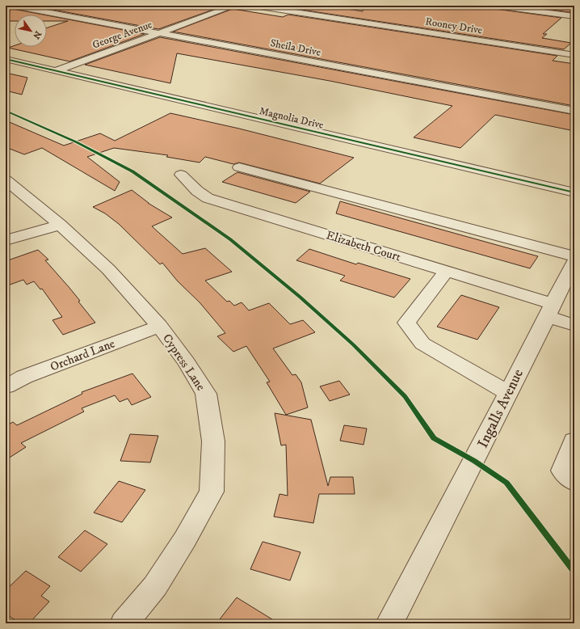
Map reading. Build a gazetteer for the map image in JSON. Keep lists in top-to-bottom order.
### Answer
{
  "streets": {
    "street": [
      "Rooney Drive",
      "George Avenue",
      "Sheila Drive",
      "Magnolia Drive",
      "Elizabeth Court",
      "Orchard Lane",
      "Cypress Lane",
      "Ingalls Avenue"
    ]
  },
  "crossings": [
    ["George Avenue", "Sheila Drive"],
    ["George Avenue", "Magnolia Drive"],
    ["Elizabeth Court", "Ingalls Avenue"],
    ["Orchard Lane", "Cypress Lane"]
  ],
  "north": "bottom right"
}
